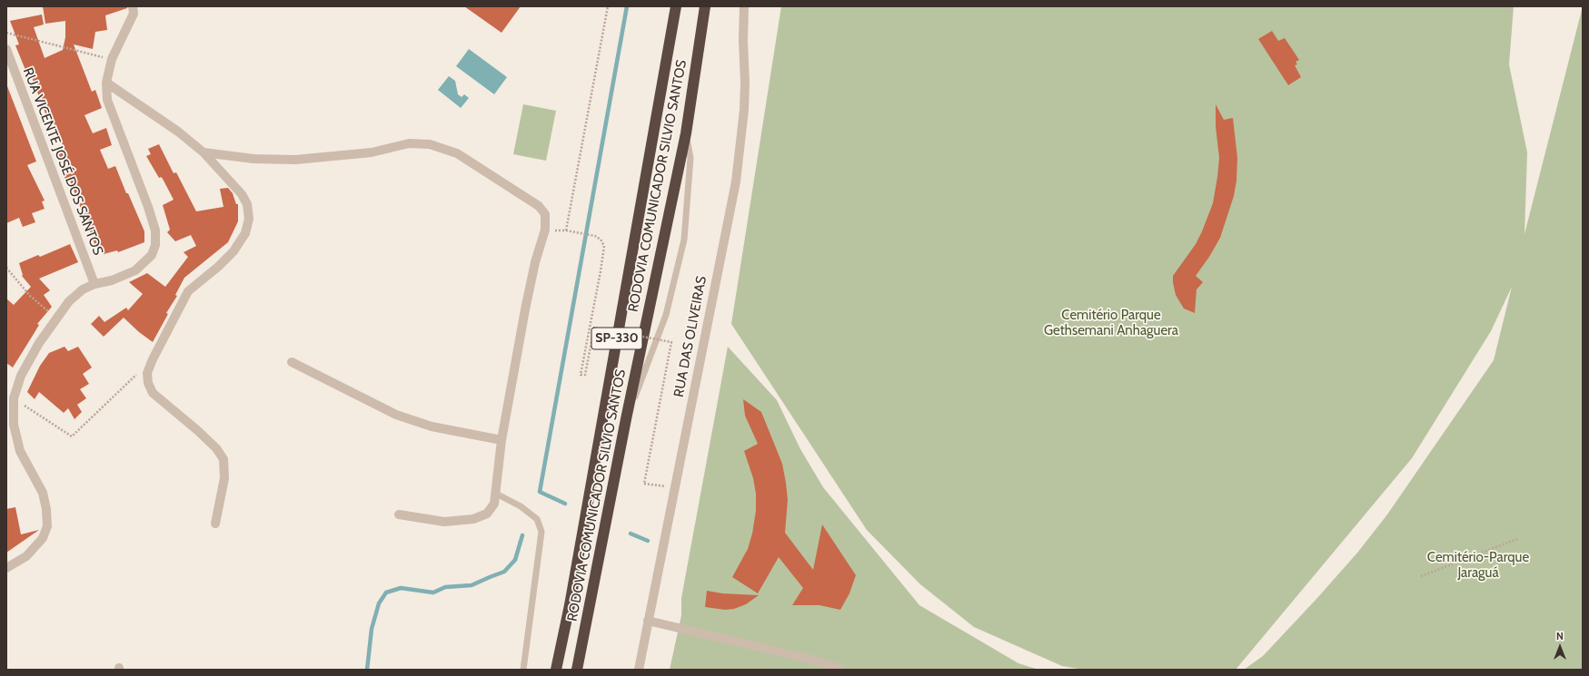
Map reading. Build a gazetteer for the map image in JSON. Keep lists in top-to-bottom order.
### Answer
{
  "streets": {
    "highway": ["RODOVIA COMUNICADOR SILVIO SANTOS", "SP-330"],
    "street": ["RUA VICENTE JOSÉ DOS SANTOS", "RUA DAS OLIVEIRAS"]
  },
  "parks": ["Cemitério Parque Gethsemani Anhaguera", "Cemitério-Parque Jaraguá"],
  "north": "top"
}
